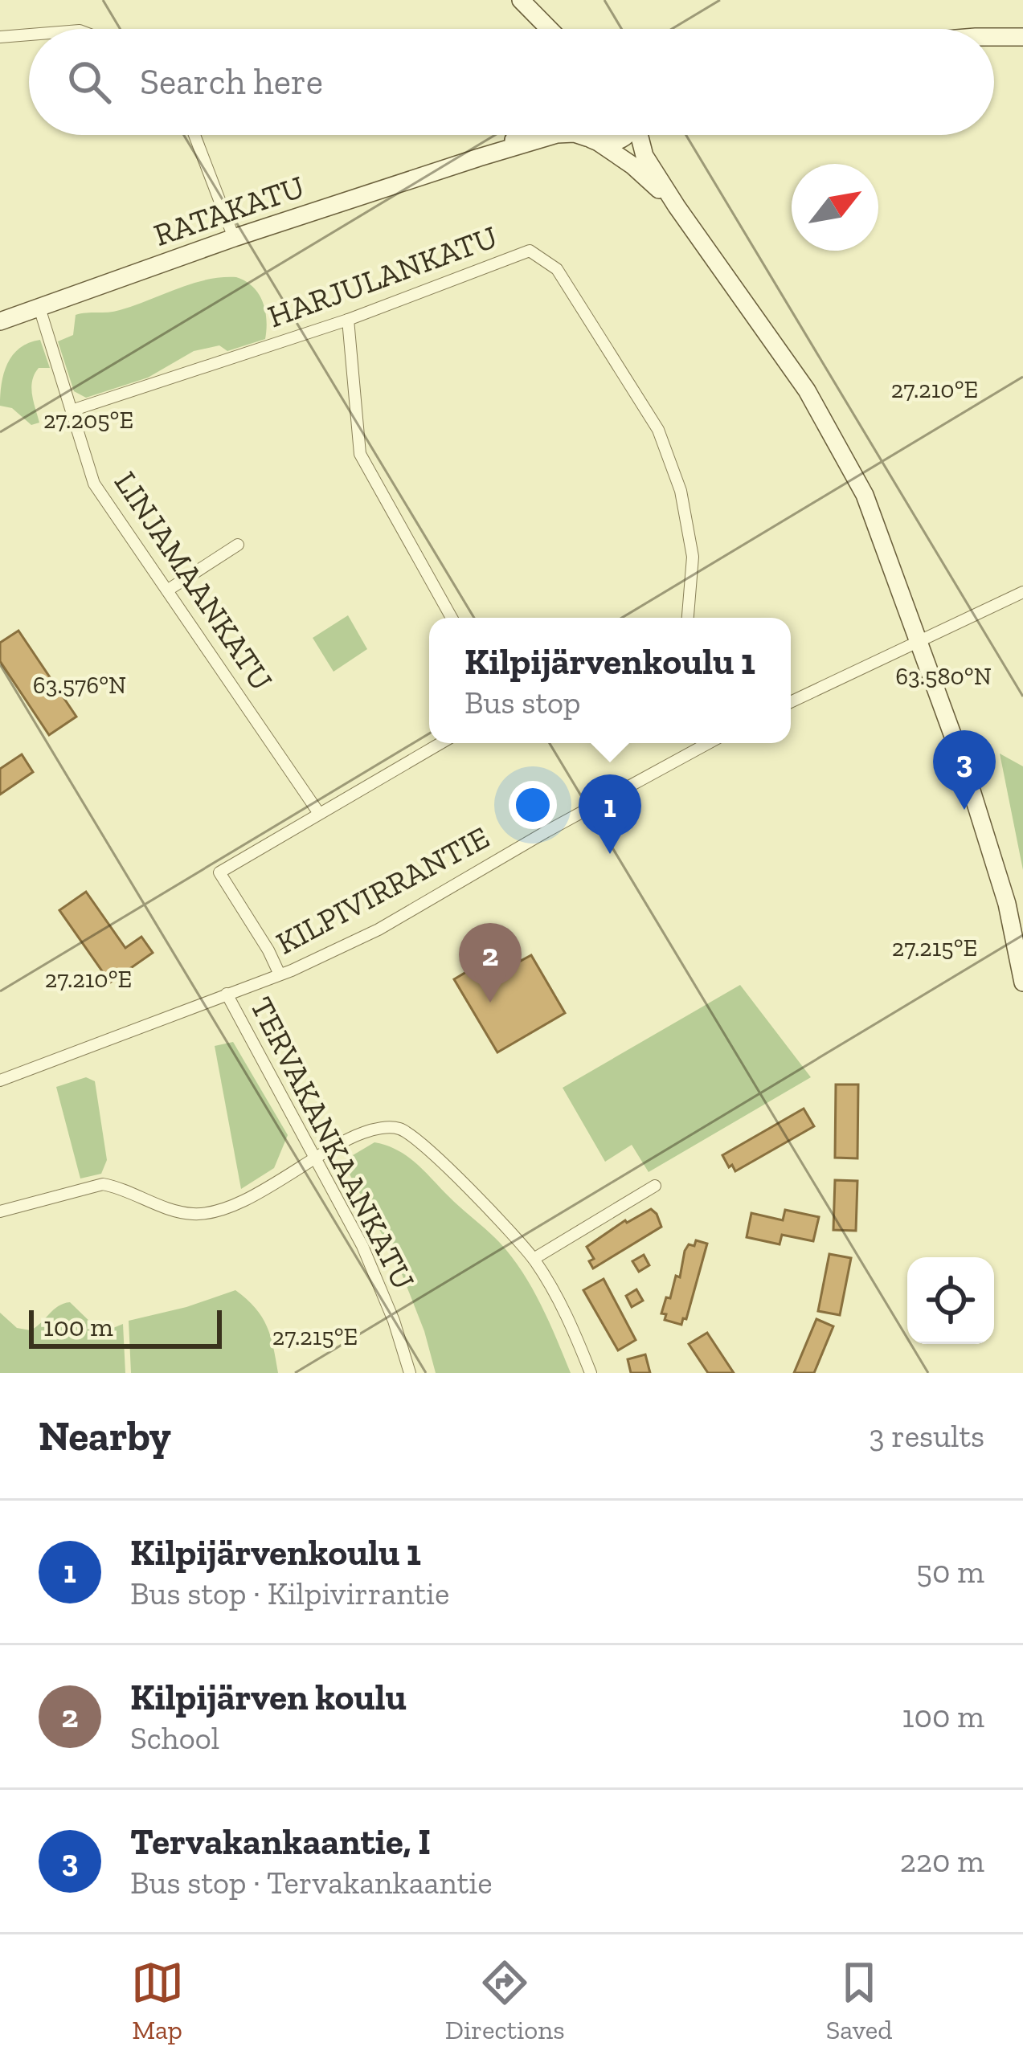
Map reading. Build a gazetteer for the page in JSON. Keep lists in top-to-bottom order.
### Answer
{
  "streets": {
    "street": [
      "RATAKATU",
      "HARJULANKATU",
      "LINJAMAANKATU",
      "KILPIVIRRANTIE",
      "TERVAKANKAANKATU"
    ]
  },
  "crossings": [
    ["RATAKATU", "LINJAMAANKATU"],
    ["HARJULANKATU", "LINJAMAANKATU"],
    ["KILPIVIRRANTIE", "TERVAKANKAANKATU"]
  ],
  "scale_bar": "100 m",
  "north": "top right",
  "page": {
    "search": "Search here",
    "popup": ["Kilpijärvenkoulu 1", "Bus stop"],
    "pins": ["3", "1", "2"],
    "scale": "100 m",
    "heading": ["Nearby", "3 results"],
    "list": [
      {
        "mark": "1",
        "name": "Kilpijärvenkoulu 1",
        "note": "Bus stop · Kilpivirrantie",
        "value": "50 m"
      },
      {
        "mark": "2",
        "name": "Kilpijärven koulu",
        "note": "School",
        "value": "100 m"
      },
      {
        "mark": "3",
        "name": "Tervakankaantie, I",
        "note": "Bus stop · Tervakankaantie",
        "value": "220 m"
      }
    ],
    "nav": ["Map", "Directions", "Saved"]
  },
  "coordinates": [
    "27.210°E",
    "27.205°E",
    "63.580°N",
    "63.576°N",
    "27.215°E"
  ]
}
